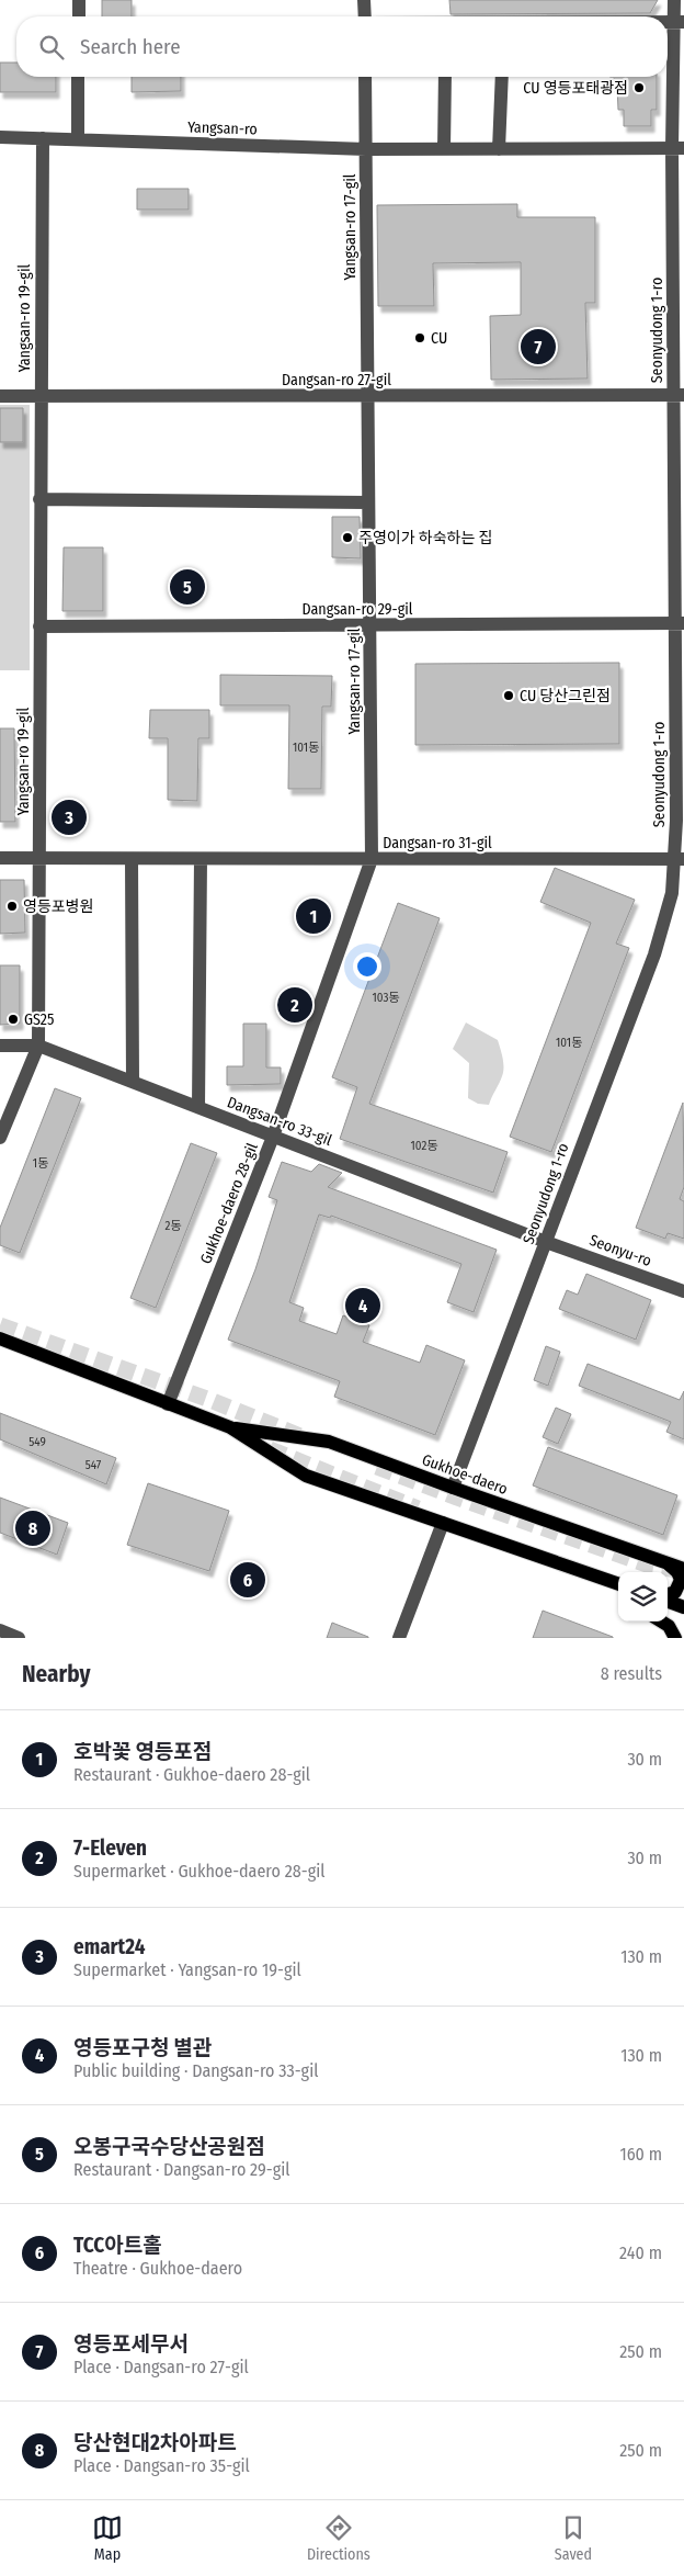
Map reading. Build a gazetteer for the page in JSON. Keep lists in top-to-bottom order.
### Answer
{
  "streets": {
    "main road": ["Gukhoe-daero"],
    "street": [
      "Yangsan-ro",
      "Yangsan-ro 17-gil",
      "Yangsan-ro 19-gil",
      "Seonyudong 1-ro",
      "Dangsan-ro 27-gil",
      "Dangsan-ro 29-gil",
      "Dangsan-ro 31-gil",
      "Dangsan-ro 33-gil",
      "Gukhoe-daero 28-gil",
      "Seonyu-ro"
    ]
  },
  "crossings": [
    ["Yangsan-ro", "Yangsan-ro 17-gil"],
    ["Yangsan-ro", "Yangsan-ro 19-gil"],
    ["Yangsan-ro", "Seonyudong 1-ro"],
    ["Yangsan-ro 17-gil", "Dangsan-ro 27-gil"],
    ["Yangsan-ro 17-gil", "Dangsan-ro 29-gil"],
    ["Yangsan-ro 17-gil", "Dangsan-ro 31-gil"],
    ["Yangsan-ro 17-gil", "Gukhoe-daero 28-gil"],
    ["Yangsan-ro 19-gil", "Dangsan-ro 27-gil"],
    ["Yangsan-ro 19-gil", "Dangsan-ro 29-gil"],
    ["Yangsan-ro 19-gil", "Dangsan-ro 31-gil"],
    ["Yangsan-ro 19-gil", "Dangsan-ro 33-gil"],
    ["Seonyudong 1-ro", "Dangsan-ro 27-gil"],
    ["Seonyudong 1-ro", "Dangsan-ro 29-gil"],
    ["Seonyudong 1-ro", "Dangsan-ro 31-gil"],
    ["Seonyudong 1-ro", "Dangsan-ro 33-gil"],
    ["Seonyudong 1-ro", "Seonyu-ro"],
    ["Seonyudong 1-ro", "Gukhoe-daero"],
    ["Dangsan-ro 31-gil", "Gukhoe-daero 28-gil"],
    ["Dangsan-ro 33-gil", "Gukhoe-daero 28-gil"],
    ["Dangsan-ro 33-gil", "Seonyu-ro"],
    ["Gukhoe-daero 28-gil", "Gukhoe-daero"]
  ],
  "places": [
    "CU 영등포태광점",
    "CU",
    "주영이가 하숙하는 집",
    "CU 당산그린점",
    "영등포병원",
    "GS25"
  ],
  "house_numbers": [
    "101동",
    "103동",
    "101동",
    "102동",
    "1동",
    "2동",
    "549",
    "547"
  ],
  "page": {
    "search": "Search here",
    "pins": [
      "7",
      "5",
      "3",
      "1",
      "2",
      "4",
      "8",
      "6"
    ],
    "heading": ["Nearby", "8 results"],
    "list": [
      {
        "mark": "1",
        "name": "호박꽃 영등포점",
        "note": "Restaurant · Gukhoe-daero 28-gil",
        "value": "30 m"
      },
      {
        "mark": "2",
        "name": "7-Eleven",
        "note": "Supermarket · Gukhoe-daero 28-gil",
        "value": "30 m"
      },
      {
        "mark": "3",
        "name": "emart24",
        "note": "Supermarket · Yangsan-ro 19-gil",
        "value": "130 m"
      },
      {
        "mark": "4",
        "name": "영등포구청 별관",
        "note": "Public building · Dangsan-ro 33-gil",
        "value": "130 m"
      },
      {
        "mark": "5",
        "name": "오봉구국수당산공원점",
        "note": "Restaurant · Dangsan-ro 29-gil",
        "value": "160 m"
      },
      {
        "mark": "6",
        "name": "TCC아트홀",
        "note": "Theatre · Gukhoe-daero",
        "value": "240 m"
      },
      {
        "mark": "7",
        "name": "영등포세무서",
        "note": "Place · Dangsan-ro 27-gil",
        "value": "250 m"
      },
      {
        "mark": "8",
        "name": "당산현대2차아파트",
        "note": "Place · Dangsan-ro 35-gil",
        "value": "250 m"
      }
    ],
    "nav": ["Map", "Directions", "Saved"]
  }
}
